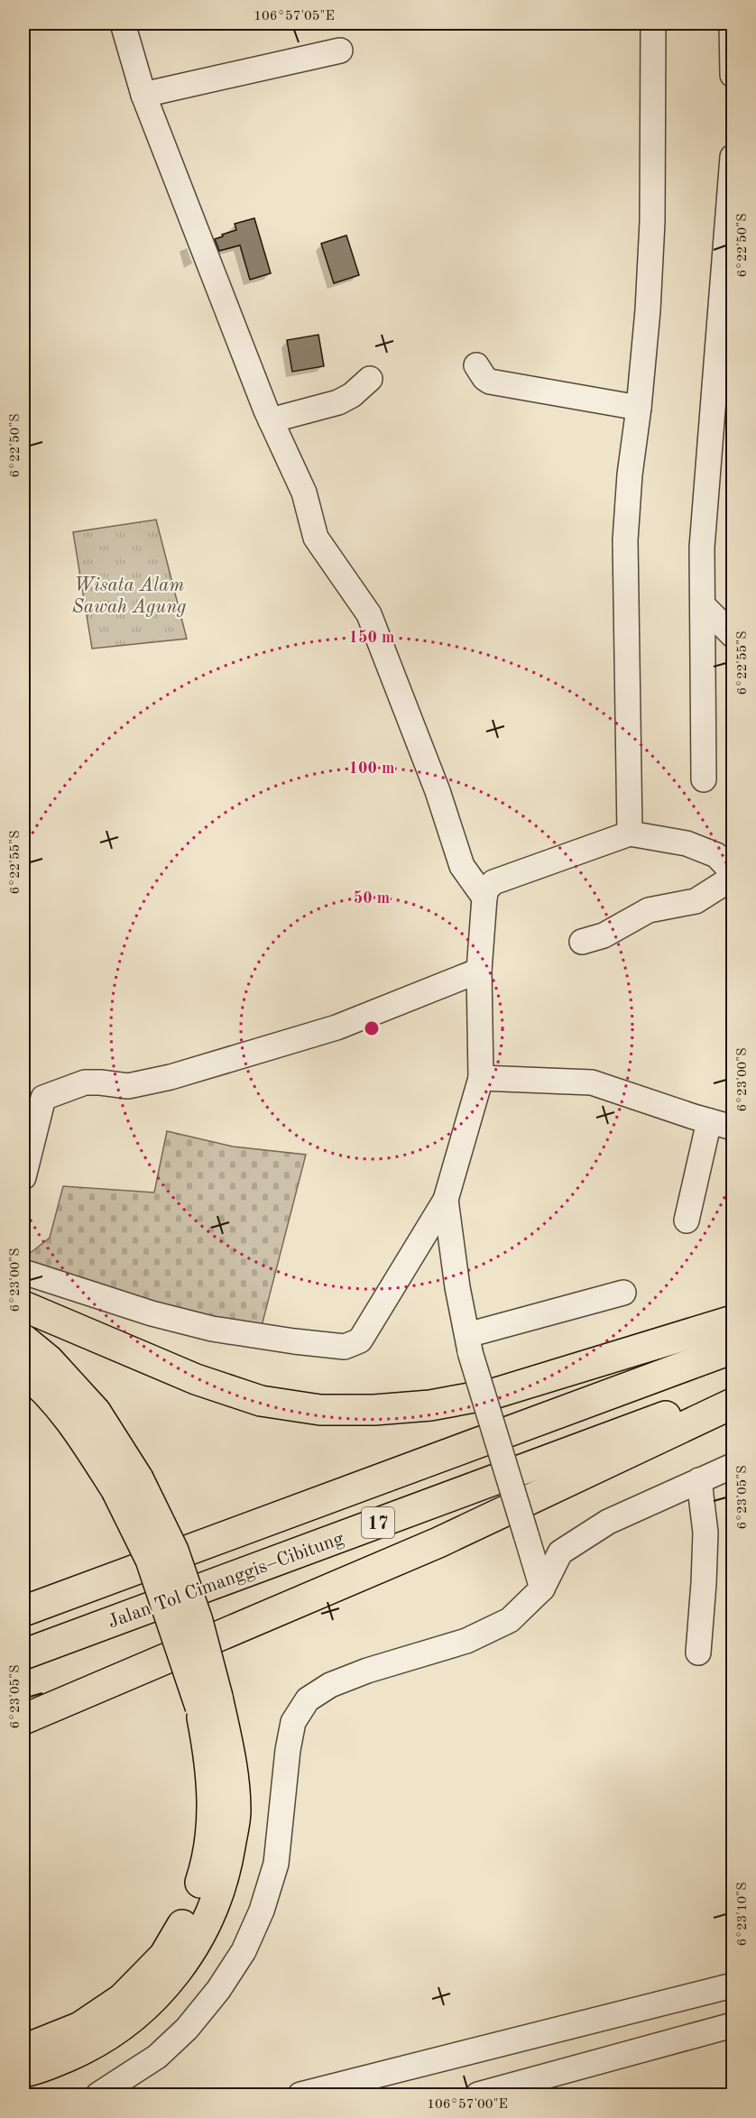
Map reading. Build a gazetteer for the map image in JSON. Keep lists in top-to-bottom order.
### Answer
{
  "streets": {
    "highway": ["17", "Jalan Tol Cimanggis–Cibitung"]
  },
  "parks": ["Wisata Alam Sawah Agung"],
  "coordinates": [
    "106°57'05\"E",
    "6°22'50\"S",
    "6°22'55\"S",
    "6°23'00\"S",
    "6°23'05\"S",
    "6°23'10\"S",
    "106°57'00\"E"
  ],
  "rings": ["150 m", "100 m", "50 m"]
}
